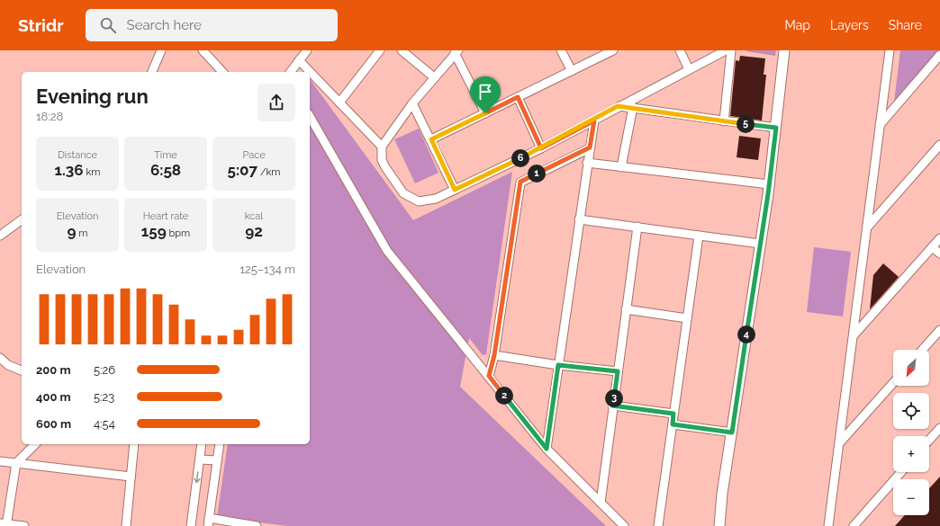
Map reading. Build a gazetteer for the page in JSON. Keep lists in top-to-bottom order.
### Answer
{
  "north": "bottom left",
  "page": {
    "header": "Stridr",
    "search": "Search here",
    "nav": ["Map", "Layers", "Share"],
    "heading": ["Evening run", "18:28"],
    "pins": [
      "5",
      "6",
      "1",
      "4",
      "2",
      "3"
    ],
    "stats": [
      ["Distance", "1.36 km"],
      ["Time", "6:58"],
      ["Pace", "5:07 /km"],
      ["Elevation", "9 m"],
      ["Heart rate", "159 bpm"],
      ["kcal", "92"]
    ],
    "chart": ["Elevation", "125–134 m"],
    "map_buttons": ["+", "−"],
    "list": [
      {
        "name": "200 m",
        "note": "5:26"
      },
      {
        "name": "400 m",
        "note": "5:23"
      },
      {
        "name": "600 m",
        "note": "4:54"
      }
    ]
  }
}
